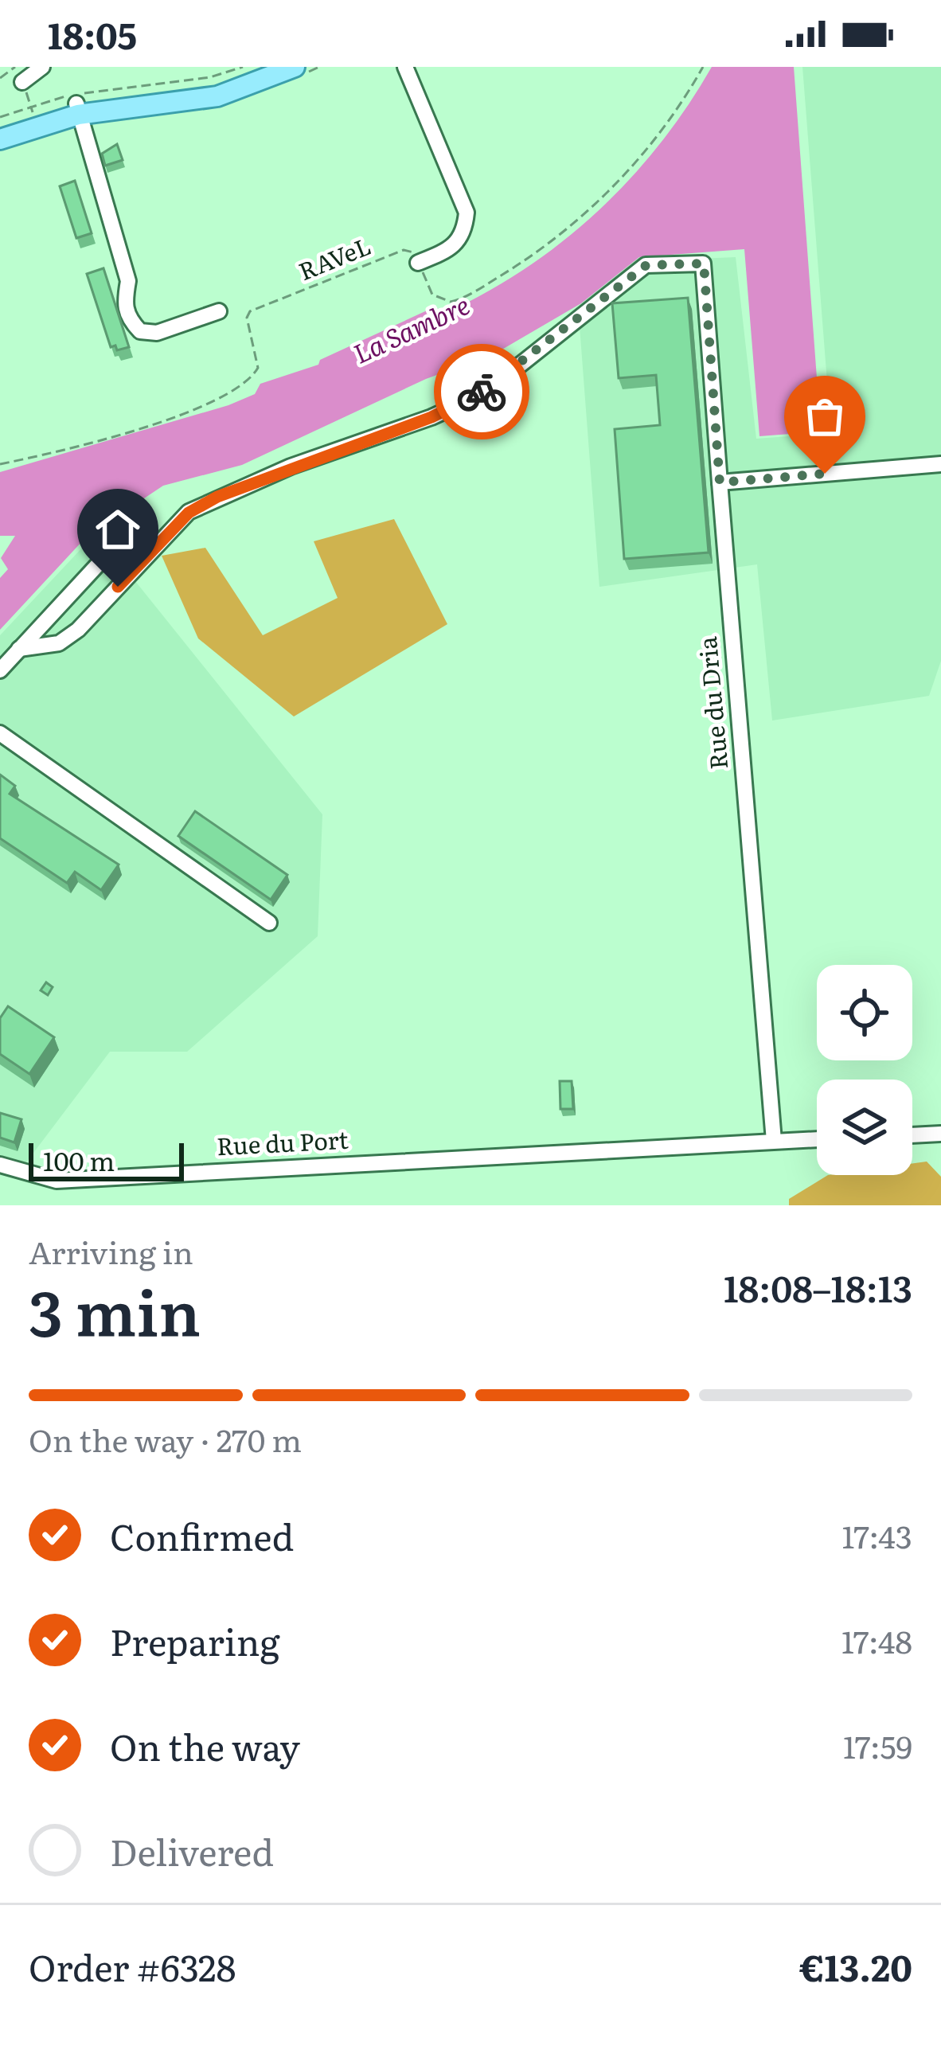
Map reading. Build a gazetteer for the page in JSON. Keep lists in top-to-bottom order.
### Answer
{
  "streets": {
    "street": ["Rue du Dria", "Rue du Port"],
    "path": ["RAVeL"]
  },
  "crossings": [
    ["Rue du Dria", "Rue du Port"]
  ],
  "water": ["La Sambre"],
  "scale_bar": "100 m",
  "page": {
    "status": "18:05",
    "scale": "100 m",
    "heading": ["3 min", "Arriving in", "18:08–18:13"],
    "panel": ["Order #6328", "€13.20"],
    "bar": "On the way · 270 m",
    "list": [
      ["Confirmed", "17:43"],
      ["Preparing", "17:48"],
      ["On the way", "17:59"],
      "Delivered"
    ]
  }
}
